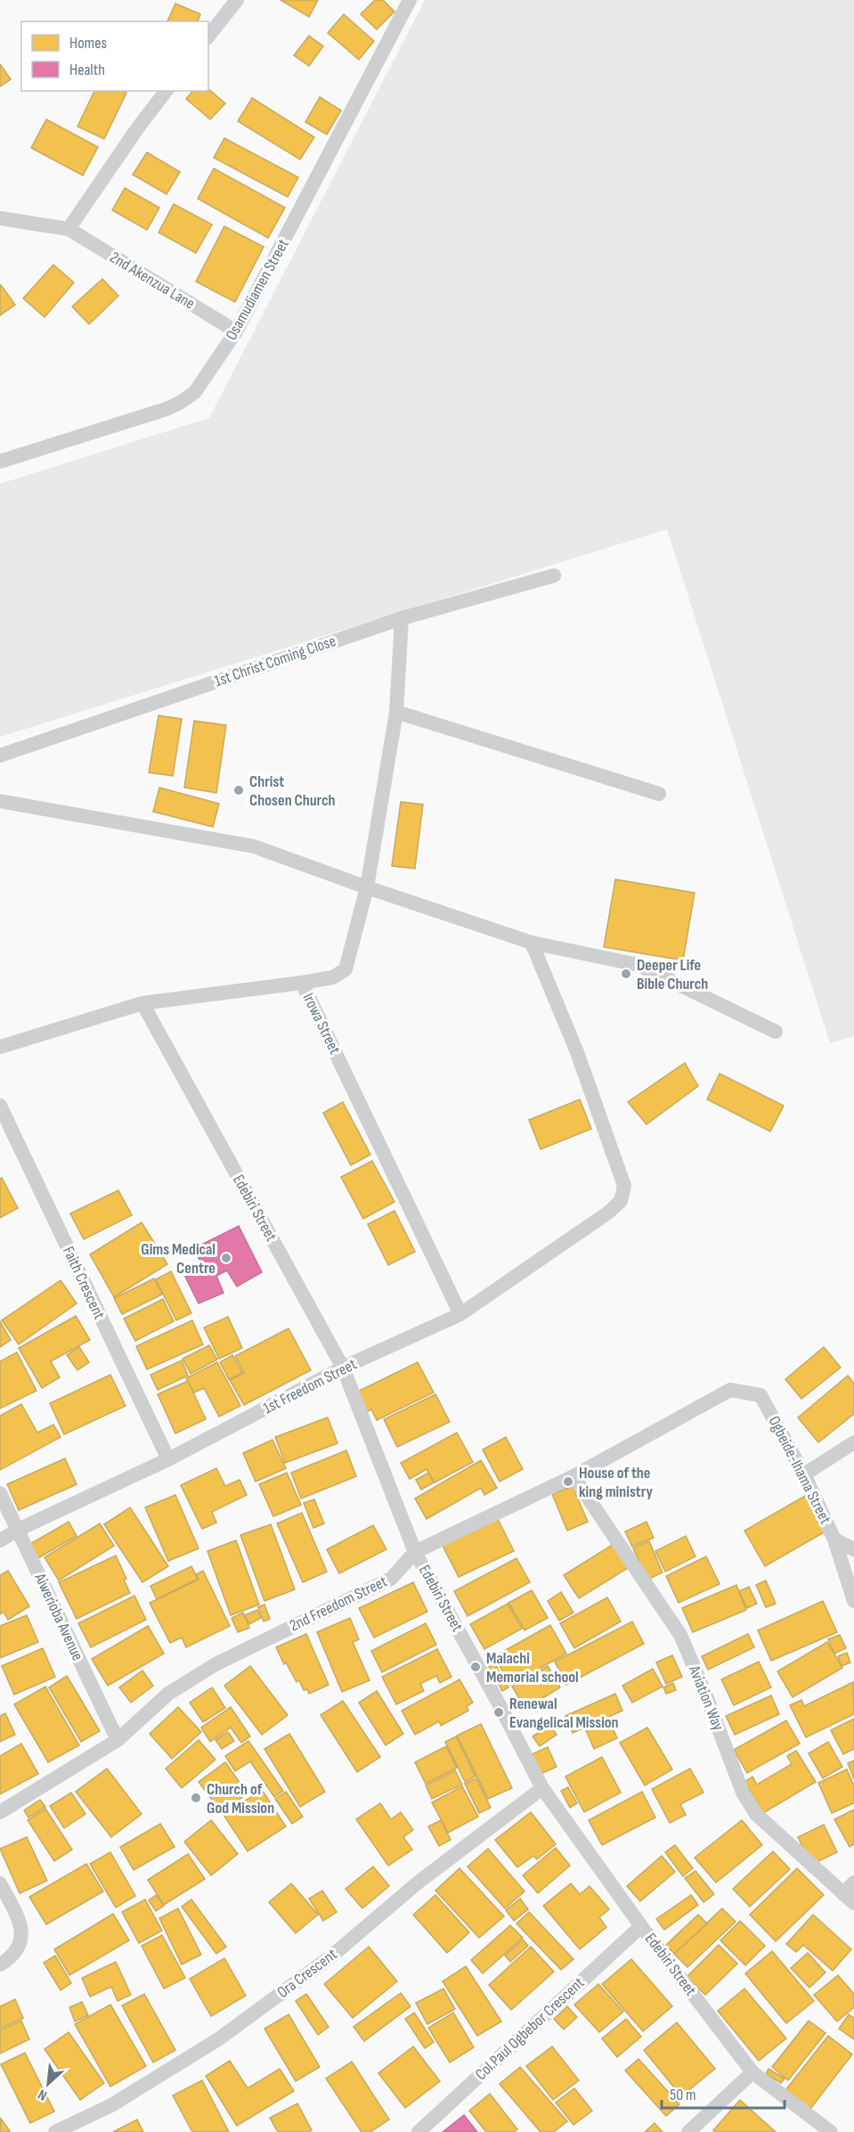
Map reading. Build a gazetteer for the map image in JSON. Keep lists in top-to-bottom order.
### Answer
{
  "streets": {
    "street": [
      "2nd Akenzua Lane",
      "Osamudiamen Street",
      "1st Christ Coming Close",
      "Irowa Street",
      "Edebiri Street",
      "Faith Crescent",
      "1st Freedom Street",
      "Ogbeide-Ihama Street",
      "2nd Freedom Street",
      "Aiwerioba Avenue",
      "Aviation Way",
      "Ora Crescent",
      "Col.Paul Ogbebor Crescent"
    ]
  },
  "crossings": [
    ["2nd Akenzua Lane", "Osamudiamen Street"],
    ["Irowa Street", "Edebiri Street"],
    ["Irowa Street", "1st Freedom Street"],
    ["Edebiri Street", "1st Freedom Street"],
    ["Edebiri Street", "2nd Freedom Street"],
    ["Edebiri Street", "Ora Crescent"],
    ["Edebiri Street", "Col.Paul Ogbebor Crescent"],
    ["Faith Crescent", "1st Freedom Street"],
    ["1st Freedom Street", "Aiwerioba Avenue"],
    ["Ogbeide-Ihama Street", "2nd Freedom Street"],
    ["2nd Freedom Street", "Aiwerioba Avenue"],
    ["2nd Freedom Street", "Aviation Way"]
  ],
  "places": [
    "Christ Chosen Church",
    "Deeper Life Bible Church",
    "Gims Medical Centre",
    "House of the king ministry",
    "Malachi Memorial school",
    "Renewal Evangelical Mission",
    "Church of God Mission"
  ],
  "legend": ["Homes", "Health"],
  "scale_bar": "50 m",
  "north": "bottom left"
}
